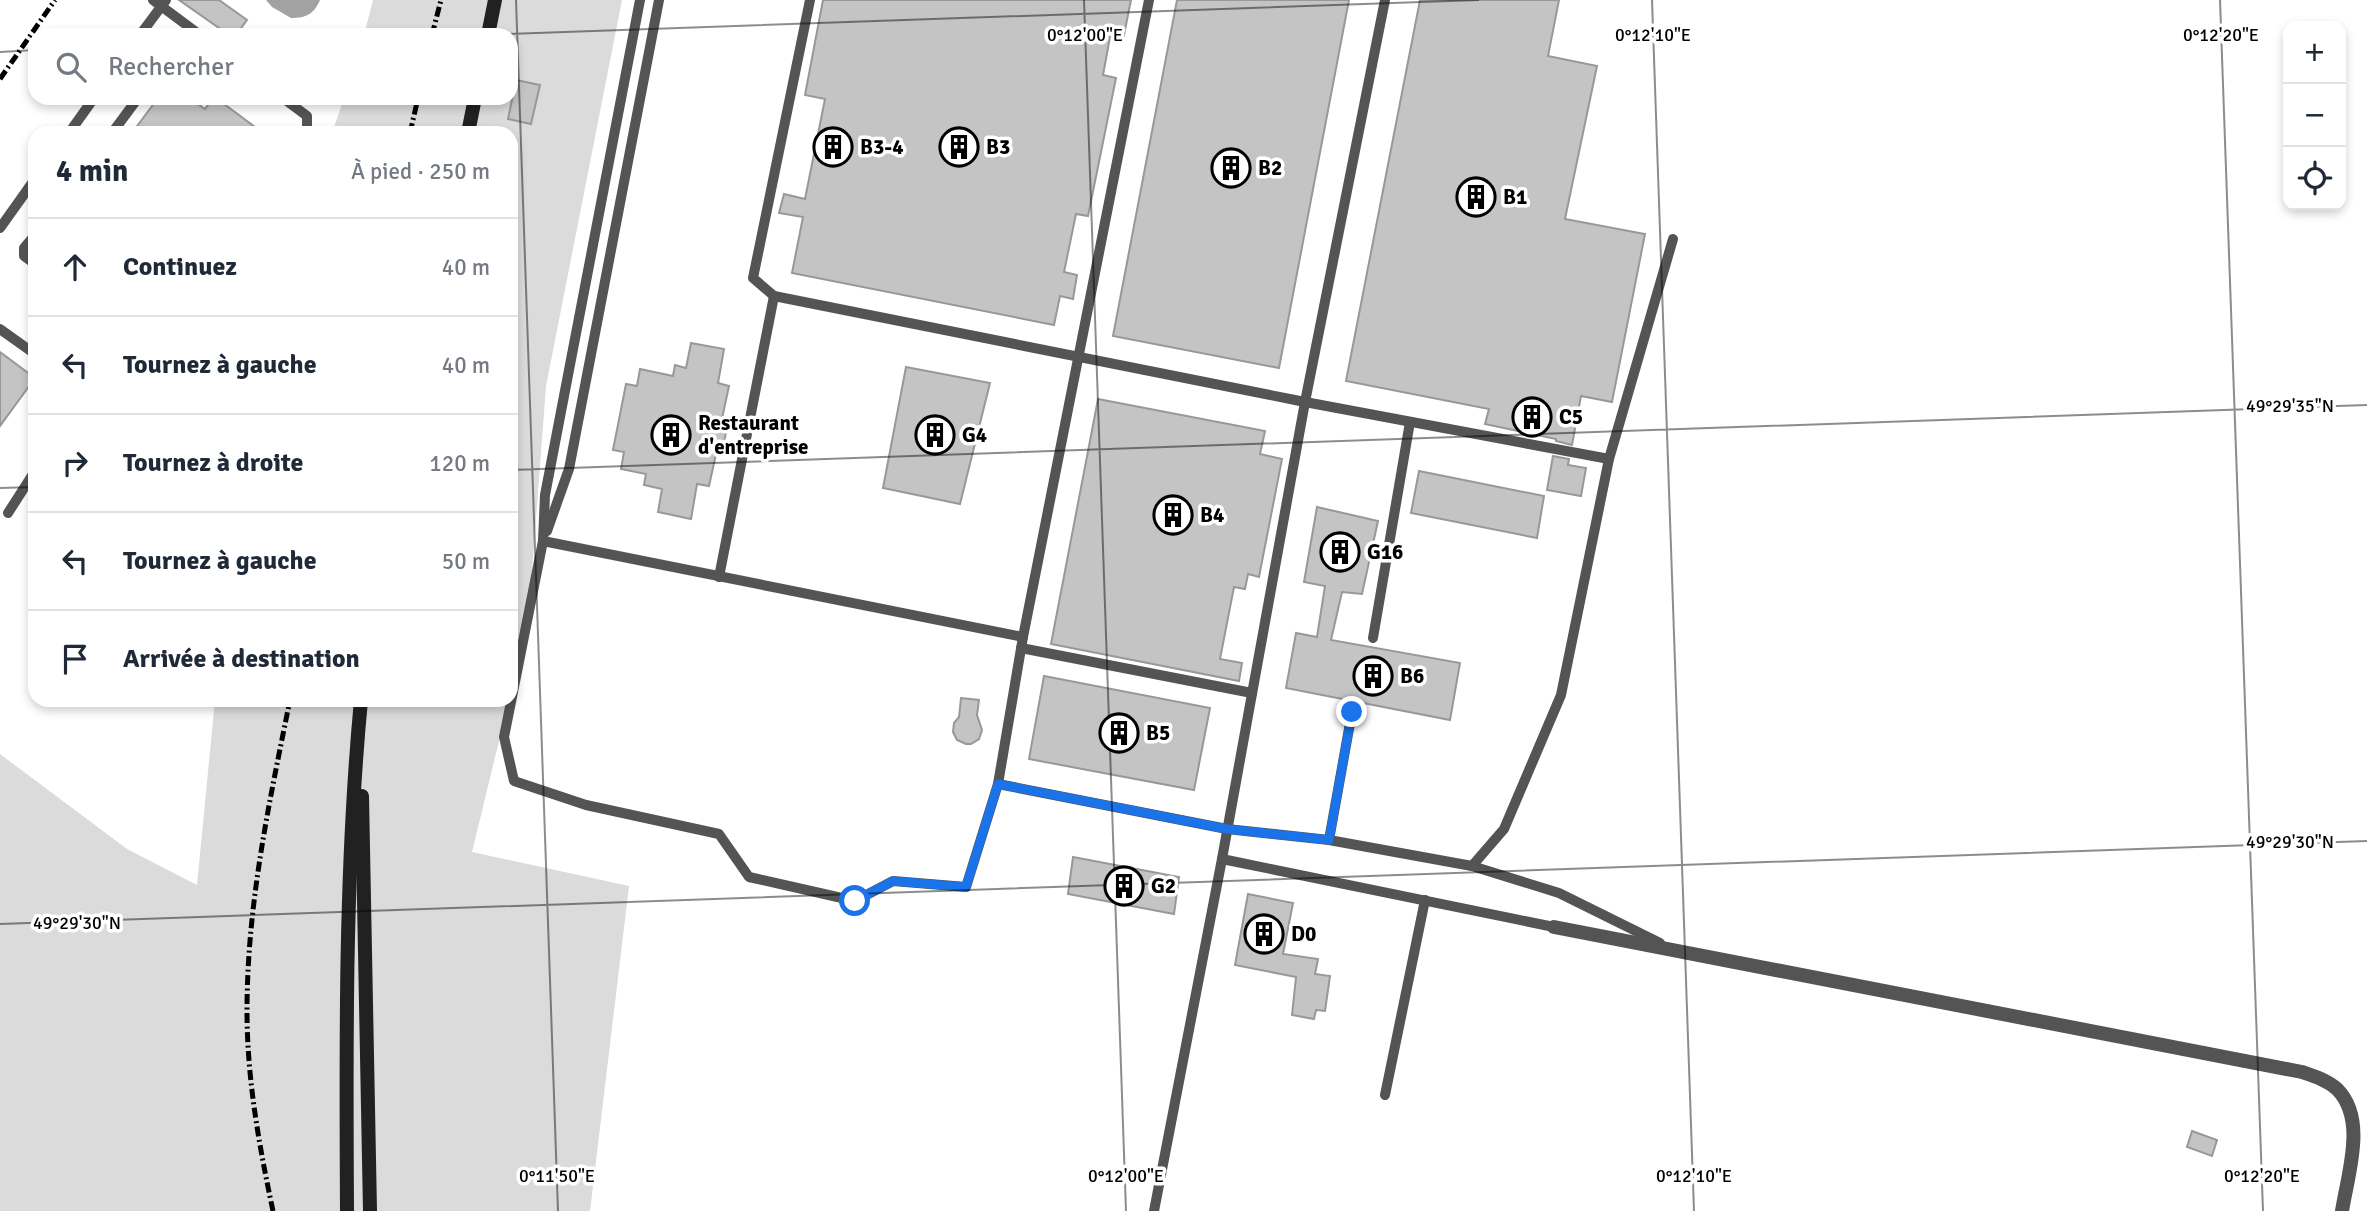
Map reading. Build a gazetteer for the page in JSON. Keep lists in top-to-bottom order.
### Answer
{
  "places": {
    "building": [
      "B3-4",
      "B3",
      "B2",
      "B1",
      "C5",
      "Restaurant d'entreprise",
      "G4",
      "B4",
      "G16",
      "B6",
      "B5",
      "G2",
      "D0"
    ]
  },
  "page": {
    "map_buttons": ["+", "−"],
    "search": "Rechercher",
    "heading": ["4 min", "À pied · 250 m"],
    "list": [
      ["Continuez", "40 m"],
      ["Tournez à gauche", "40 m"],
      ["Tournez à droite", "120 m"],
      ["Tournez à gauche", "50 m"],
      "Arrivée à destination"
    ]
  },
  "coordinates": [
    "0°12'00\"E",
    "0°12'10\"E",
    "0°12'20\"E",
    "49°29'35\"N",
    "49°29'30\"N",
    "0°11'50\"E"
  ]
}
